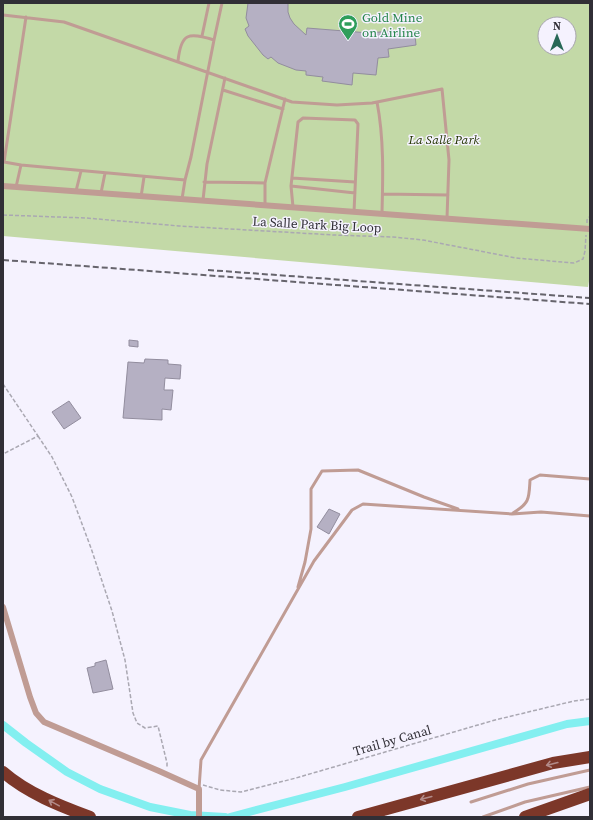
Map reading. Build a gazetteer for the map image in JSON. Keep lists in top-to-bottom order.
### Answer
{
  "streets": {
    "path": ["La Salle Park Big Loop", "Trail by Canal"]
  },
  "parks": ["La Salle Park"],
  "places": {
    "sports": ["Gold Mine on Airline"]
  },
  "north": "top"
}
